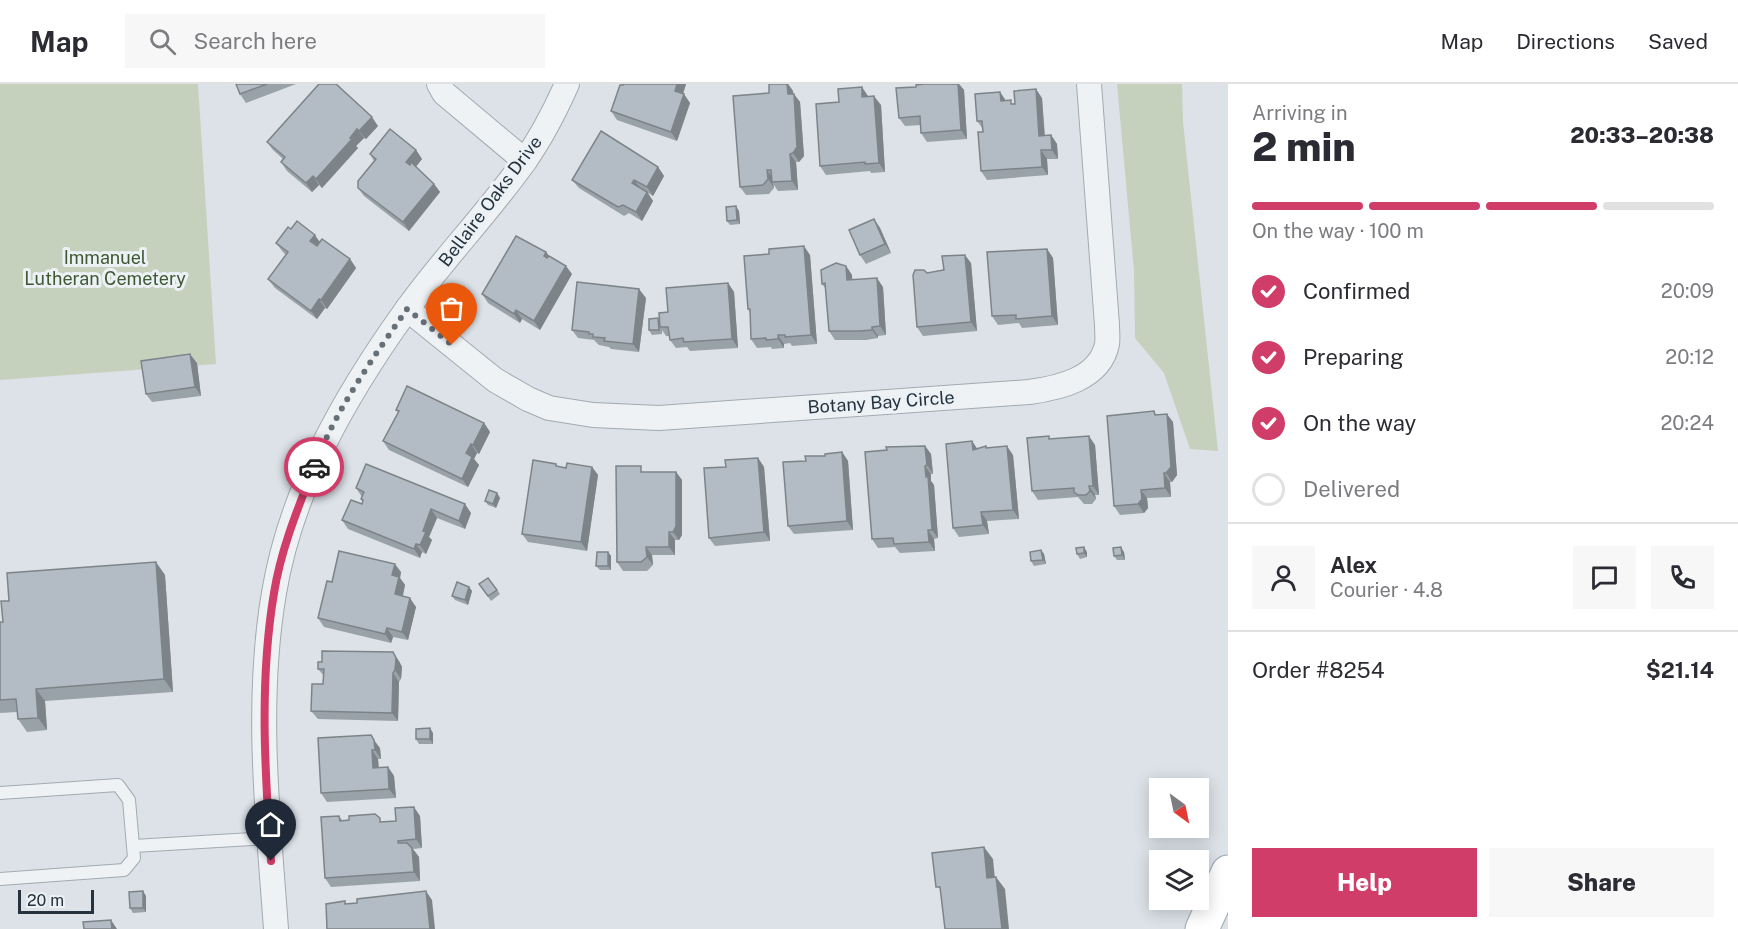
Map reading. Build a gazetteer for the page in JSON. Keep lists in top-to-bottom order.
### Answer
{
  "streets": {
    "street": ["Bellaire Oaks Drive", "Botany Bay Circle"]
  },
  "crossings": [
    ["Bellaire Oaks Drive", "Botany Bay Circle"]
  ],
  "parks": ["Immanuel Lutheran Cemetery"],
  "scale_bar": "20 m",
  "north": "bottom right",
  "page": {
    "header": "Map",
    "search": "Search here",
    "nav": ["Map", "Directions", "Saved"],
    "heading": ["2 min", "Arriving in", "20:33–20:38"],
    "panel": [
      "Alex",
      "Courier · 4.8",
      "Order #8254",
      "$21.14"
    ],
    "bar": "On the way · 100 m",
    "list": [
      ["Confirmed", "20:09"],
      ["Preparing", "20:12"],
      ["On the way", "20:24"],
      "Delivered"
    ],
    "buttons": ["Help", "Share"],
    "scale": "20 m"
  }
}
